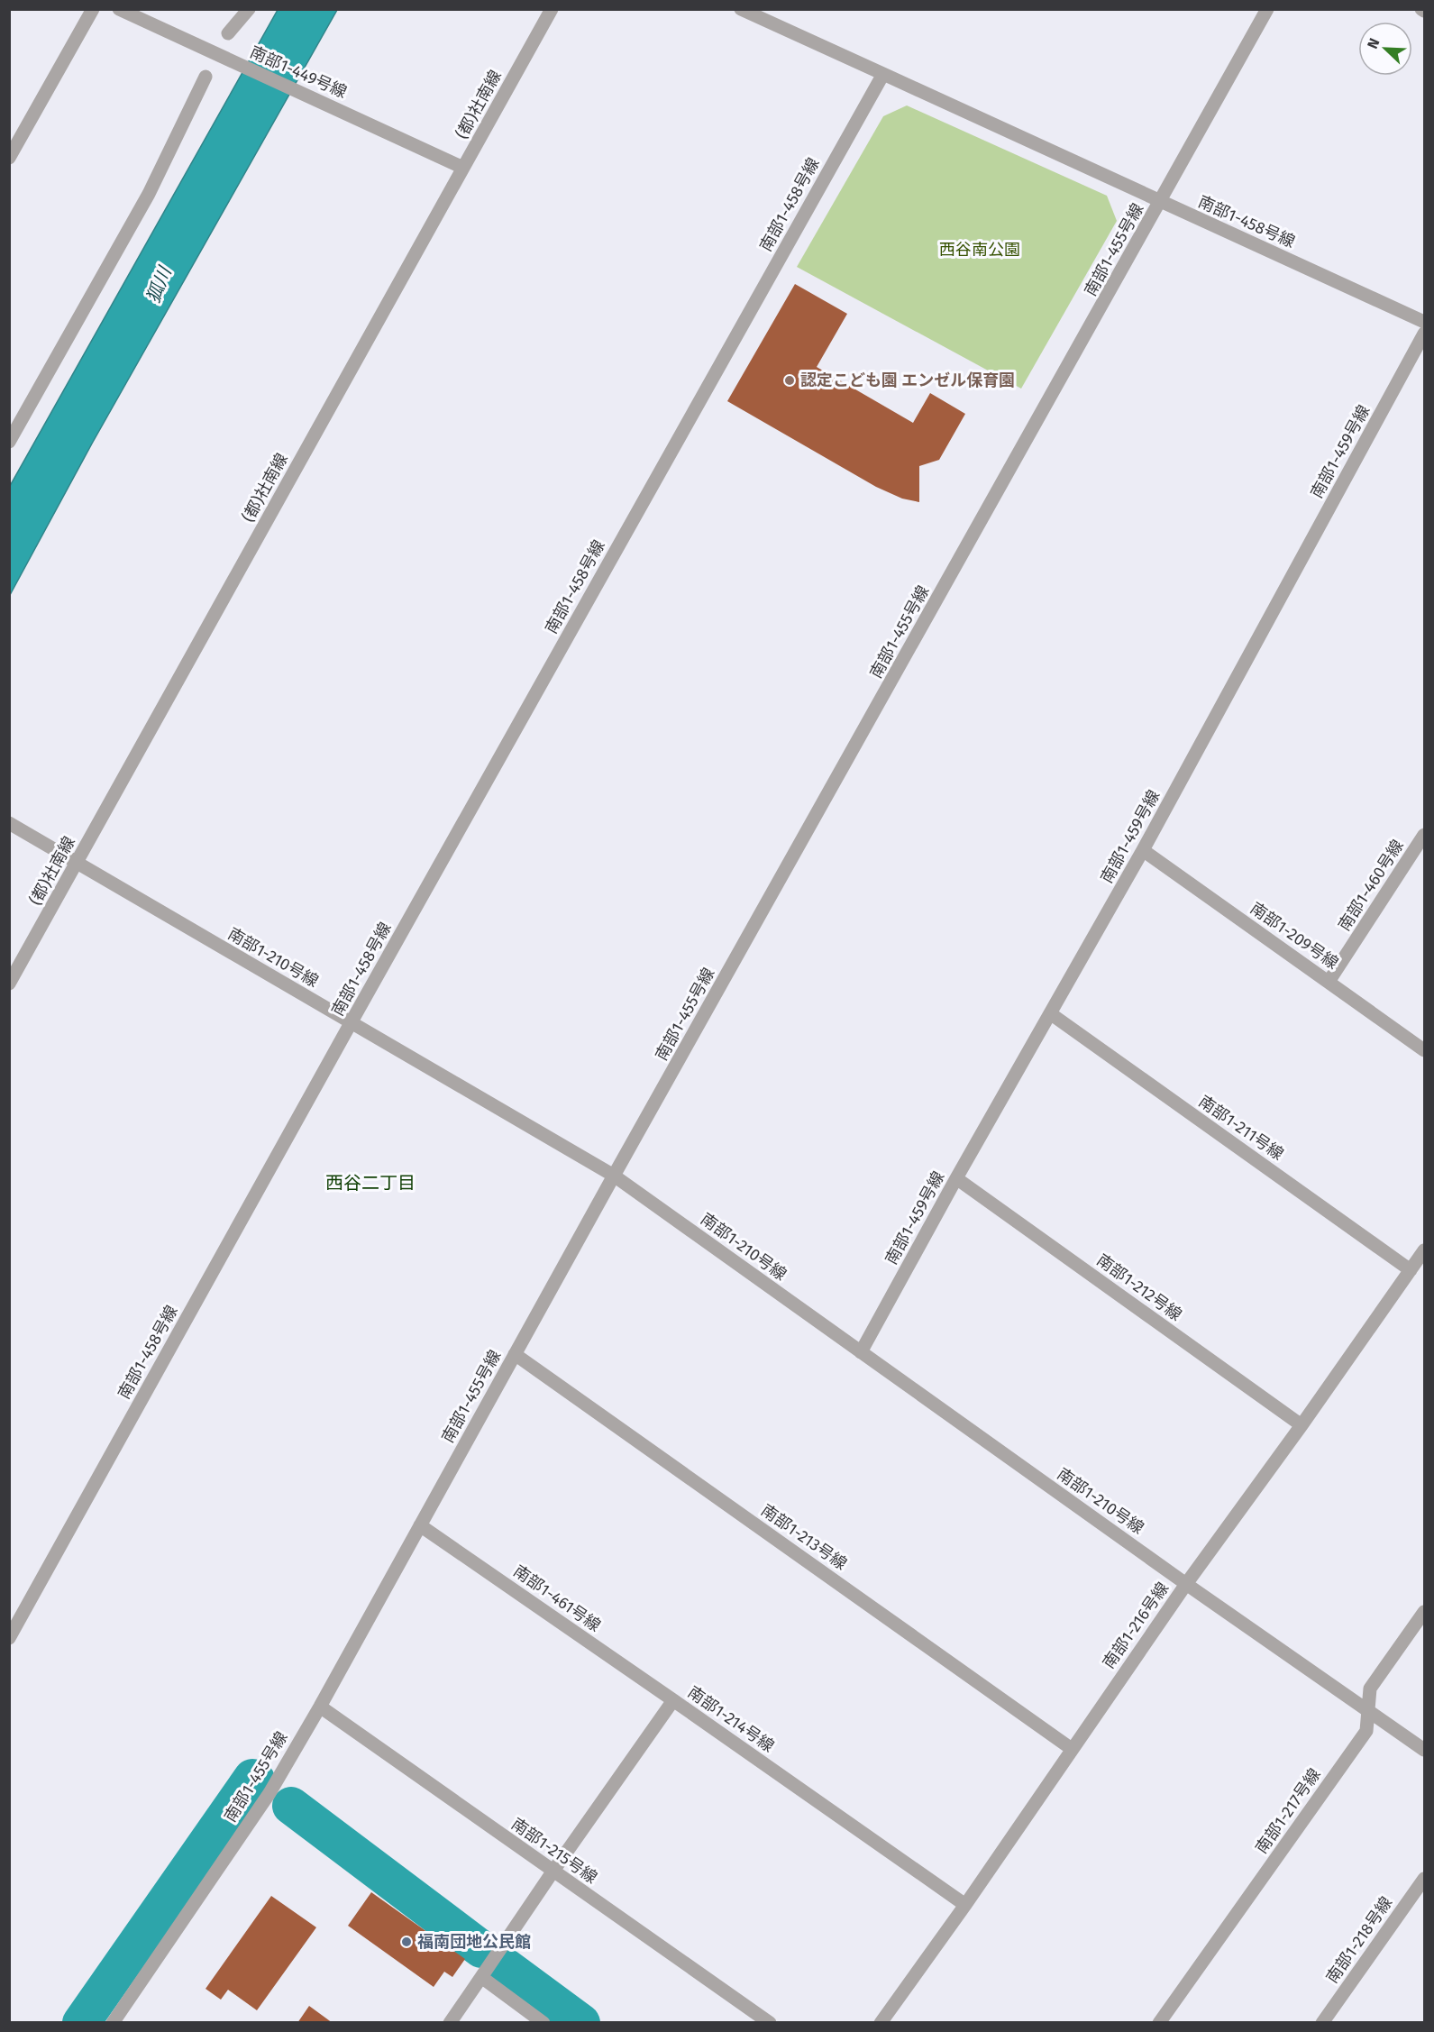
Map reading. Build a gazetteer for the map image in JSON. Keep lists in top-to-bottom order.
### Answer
{
  "streets": {
    "street": [
      "南部1-449号線",
      "(都)社南線",
      "南部1-458号線",
      "南部1-455号線",
      "南部1-459号線",
      "南部1-460号線",
      "南部1-209号線",
      "南部1-210号線",
      "南部1-211号線",
      "南部1-212号線",
      "南部1-213号線",
      "南部1-461号線",
      "南部1-216号線",
      "南部1-214号線",
      "南部1-217号線",
      "南部1-215号線",
      "南部1-218号線"
    ]
  },
  "crossings": [
    ["南部1-449号線", "(都)社南線"],
    ["(都)社南線", "南部1-210号線"],
    ["南部1-458号線", "南部1-455号線"],
    ["南部1-458号線", "南部1-210号線"],
    ["南部1-455号線", "南部1-210号線"],
    ["南部1-455号線", "南部1-213号線"],
    ["南部1-455号線", "南部1-461号線"],
    ["南部1-455号線", "南部1-215号線"],
    ["南部1-459号線", "南部1-209号線"],
    ["南部1-459号線", "南部1-210号線"],
    ["南部1-459号線", "南部1-211号線"],
    ["南部1-459号線", "南部1-212号線"],
    ["南部1-460号線", "南部1-209号線"],
    ["南部1-210号線", "南部1-216号線"],
    ["南部1-210号線", "南部1-217号線"],
    ["南部1-211号線", "南部1-216号線"],
    ["南部1-212号線", "南部1-216号線"],
    ["南部1-213号線", "南部1-216号線"],
    ["南部1-461号線", "南部1-214号線"],
    ["南部1-216号線", "南部1-214号線"],
    ["南部1-214号線", "南部1-215号線"]
  ],
  "districts": ["西谷二丁目"],
  "water": ["狐川"],
  "parks": ["西谷南公園"],
  "places": ["認定こども園 エンゼル保育園", "福南団地公民館"],
  "north": "top left"
}
